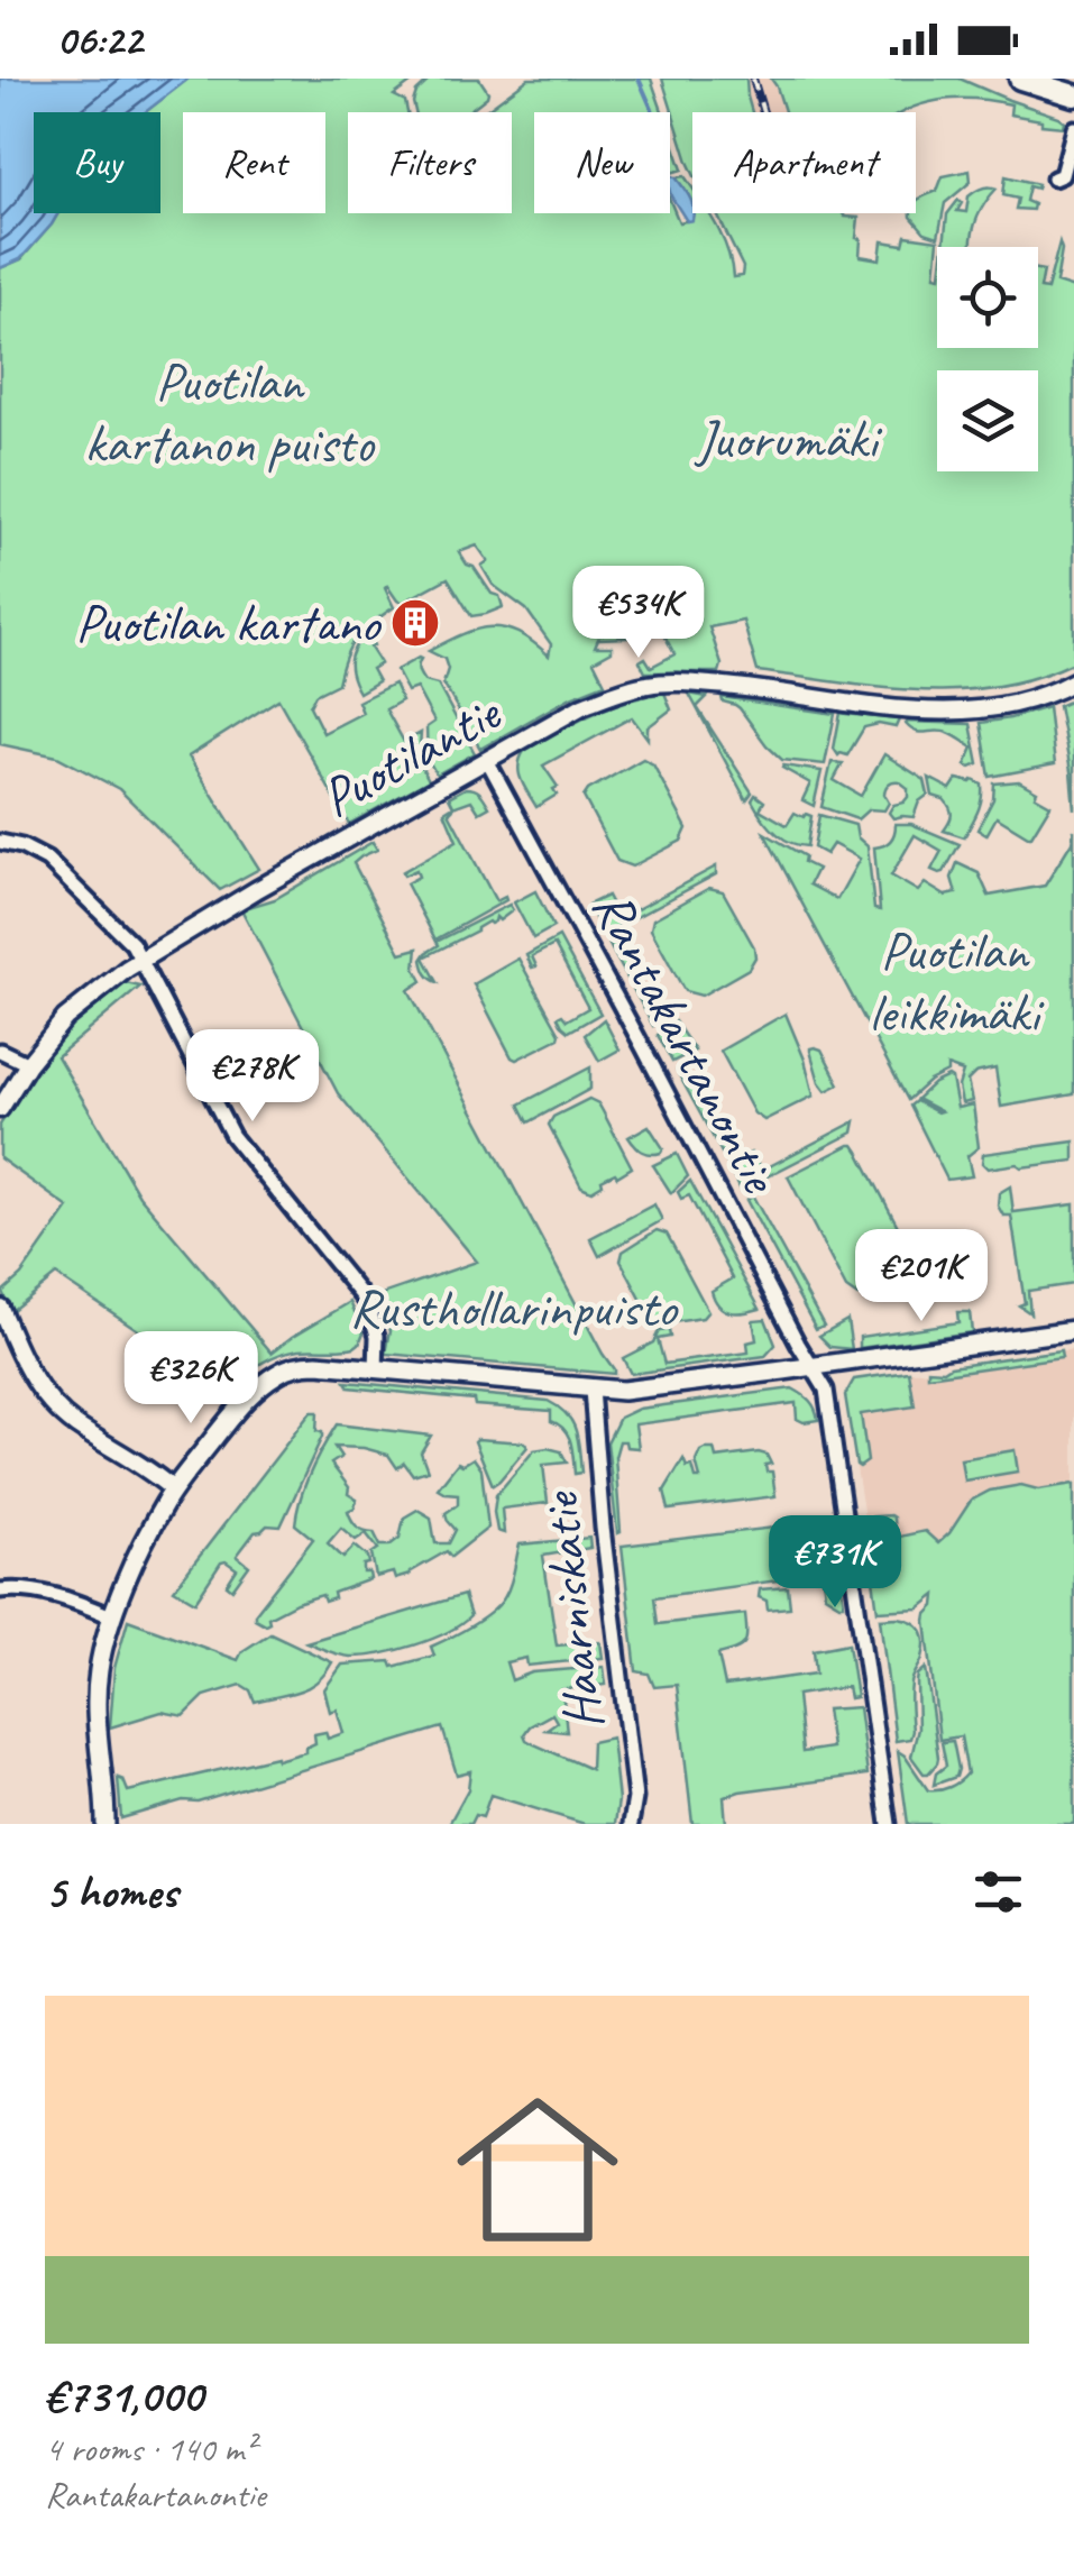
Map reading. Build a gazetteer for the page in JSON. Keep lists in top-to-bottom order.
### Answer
{
  "streets": {
    "street": ["Puotilantie", "Rantakartanontie", "Haarniskatie"]
  },
  "crossings": [
    ["Puotilantie", "Rantakartanontie"]
  ],
  "parks": [
    "Puotilan kartanon puisto",
    "Juorumäki",
    "Puotilan leikkimäki",
    "Rusthollarinpuisto"
  ],
  "places": {
    "building": ["Puotilan kartano"]
  },
  "page": {
    "status": "06:22",
    "chip": [
      "Buy",
      "Rent",
      "Filters",
      "New",
      "Apartment"
    ],
    "price": [
      "€534K",
      "€278K",
      "€201K",
      "€326K",
      "€731K"
    ],
    "heading": "5 homes",
    "list": [
      {
        "name": "€731,000",
        "note": "4 rooms · 140 m² · Rantakartanontie"
      }
    ]
  }
}
